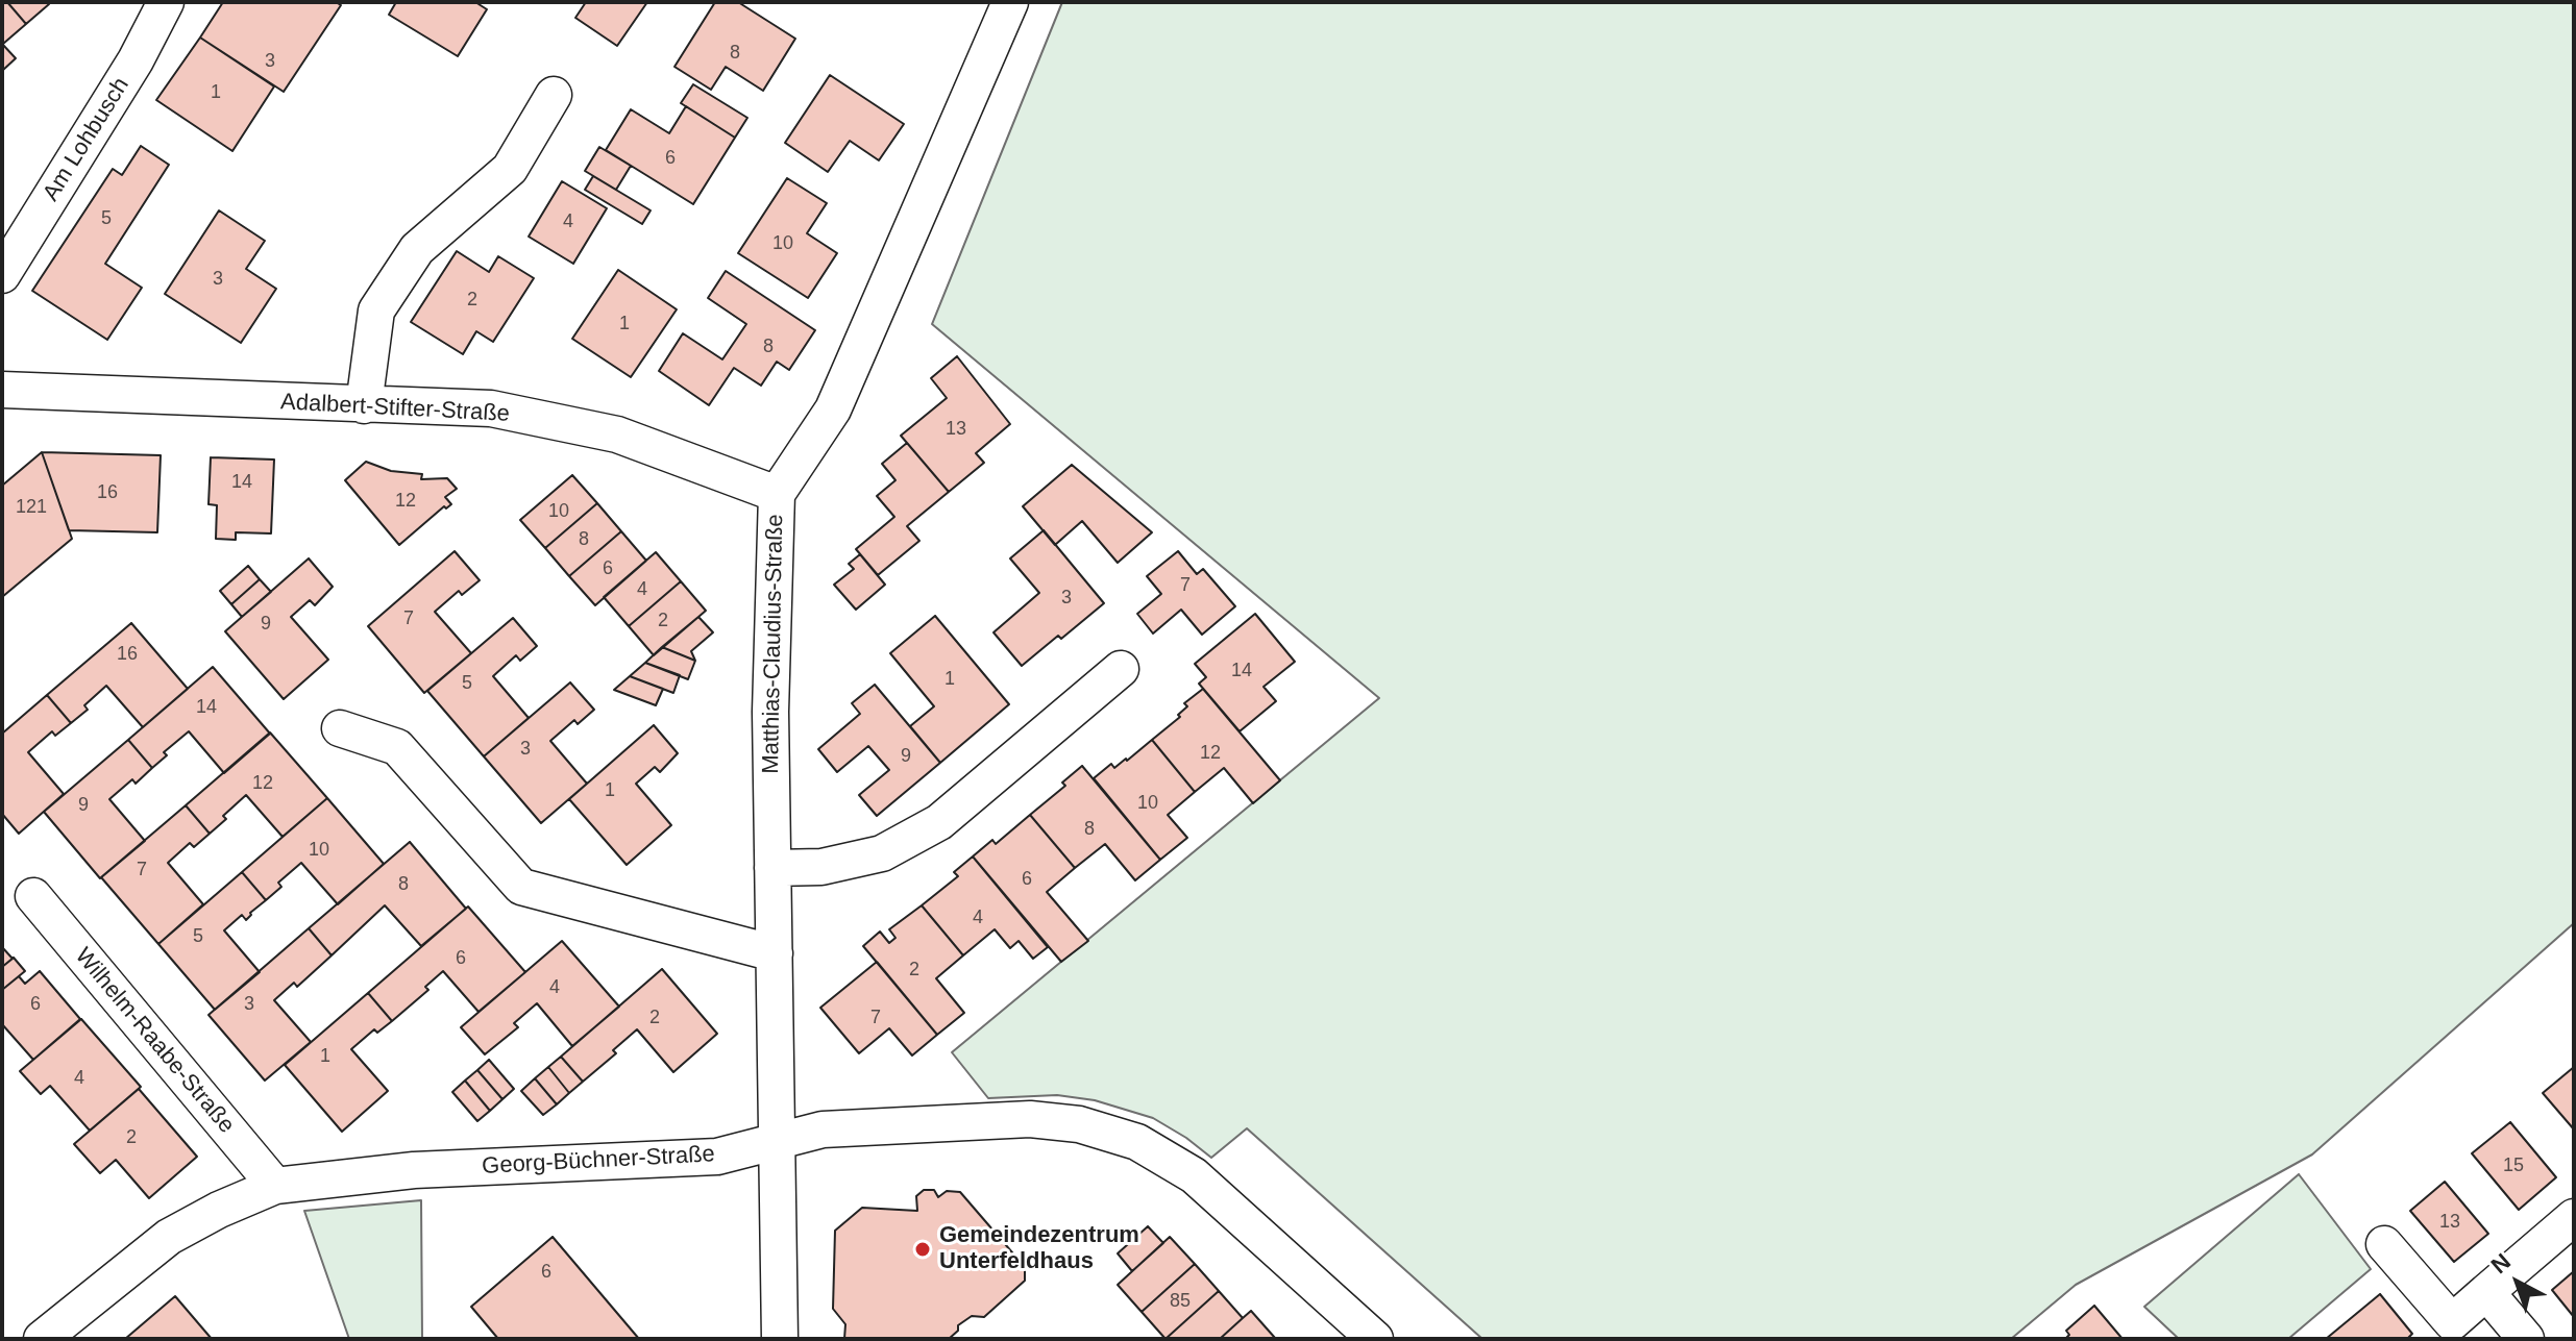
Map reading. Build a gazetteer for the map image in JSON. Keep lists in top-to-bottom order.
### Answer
{
  "streets": {
    "street": [
      "Am Lohbusch",
      "Adalbert-Stifter-Straße",
      "Matthias-Claudius-Straße",
      "Wilhelm-Raabe-Straße",
      "Georg-Büchner-Straße"
    ]
  },
  "crossings": [
    ["Adalbert-Stifter-Straße", "Matthias-Claudius-Straße"],
    ["Matthias-Claudius-Straße", "Georg-Büchner-Straße"],
    ["Wilhelm-Raabe-Straße", "Georg-Büchner-Straße"]
  ],
  "places": ["Gemeindezentrum Unterfeldhaus"],
  "house_numbers": [
    "8",
    "3",
    "1",
    "6",
    "5",
    "4",
    "10",
    "3",
    "2",
    "1",
    "8",
    "13",
    "14",
    "16",
    "12",
    "121",
    "10",
    "8",
    "6",
    "7",
    "4",
    "3",
    "7",
    "2",
    "9",
    "16",
    "14",
    "1",
    "5",
    "14",
    "3",
    "12",
    "9",
    "12",
    "1",
    "10",
    "9",
    "8",
    "10",
    "7",
    "6",
    "8",
    "4",
    "5",
    "6",
    "2",
    "4",
    "6",
    "3",
    "2",
    "7",
    "1",
    "4",
    "2",
    "15",
    "13",
    "6",
    "85"
  ],
  "north": "top left"
}
